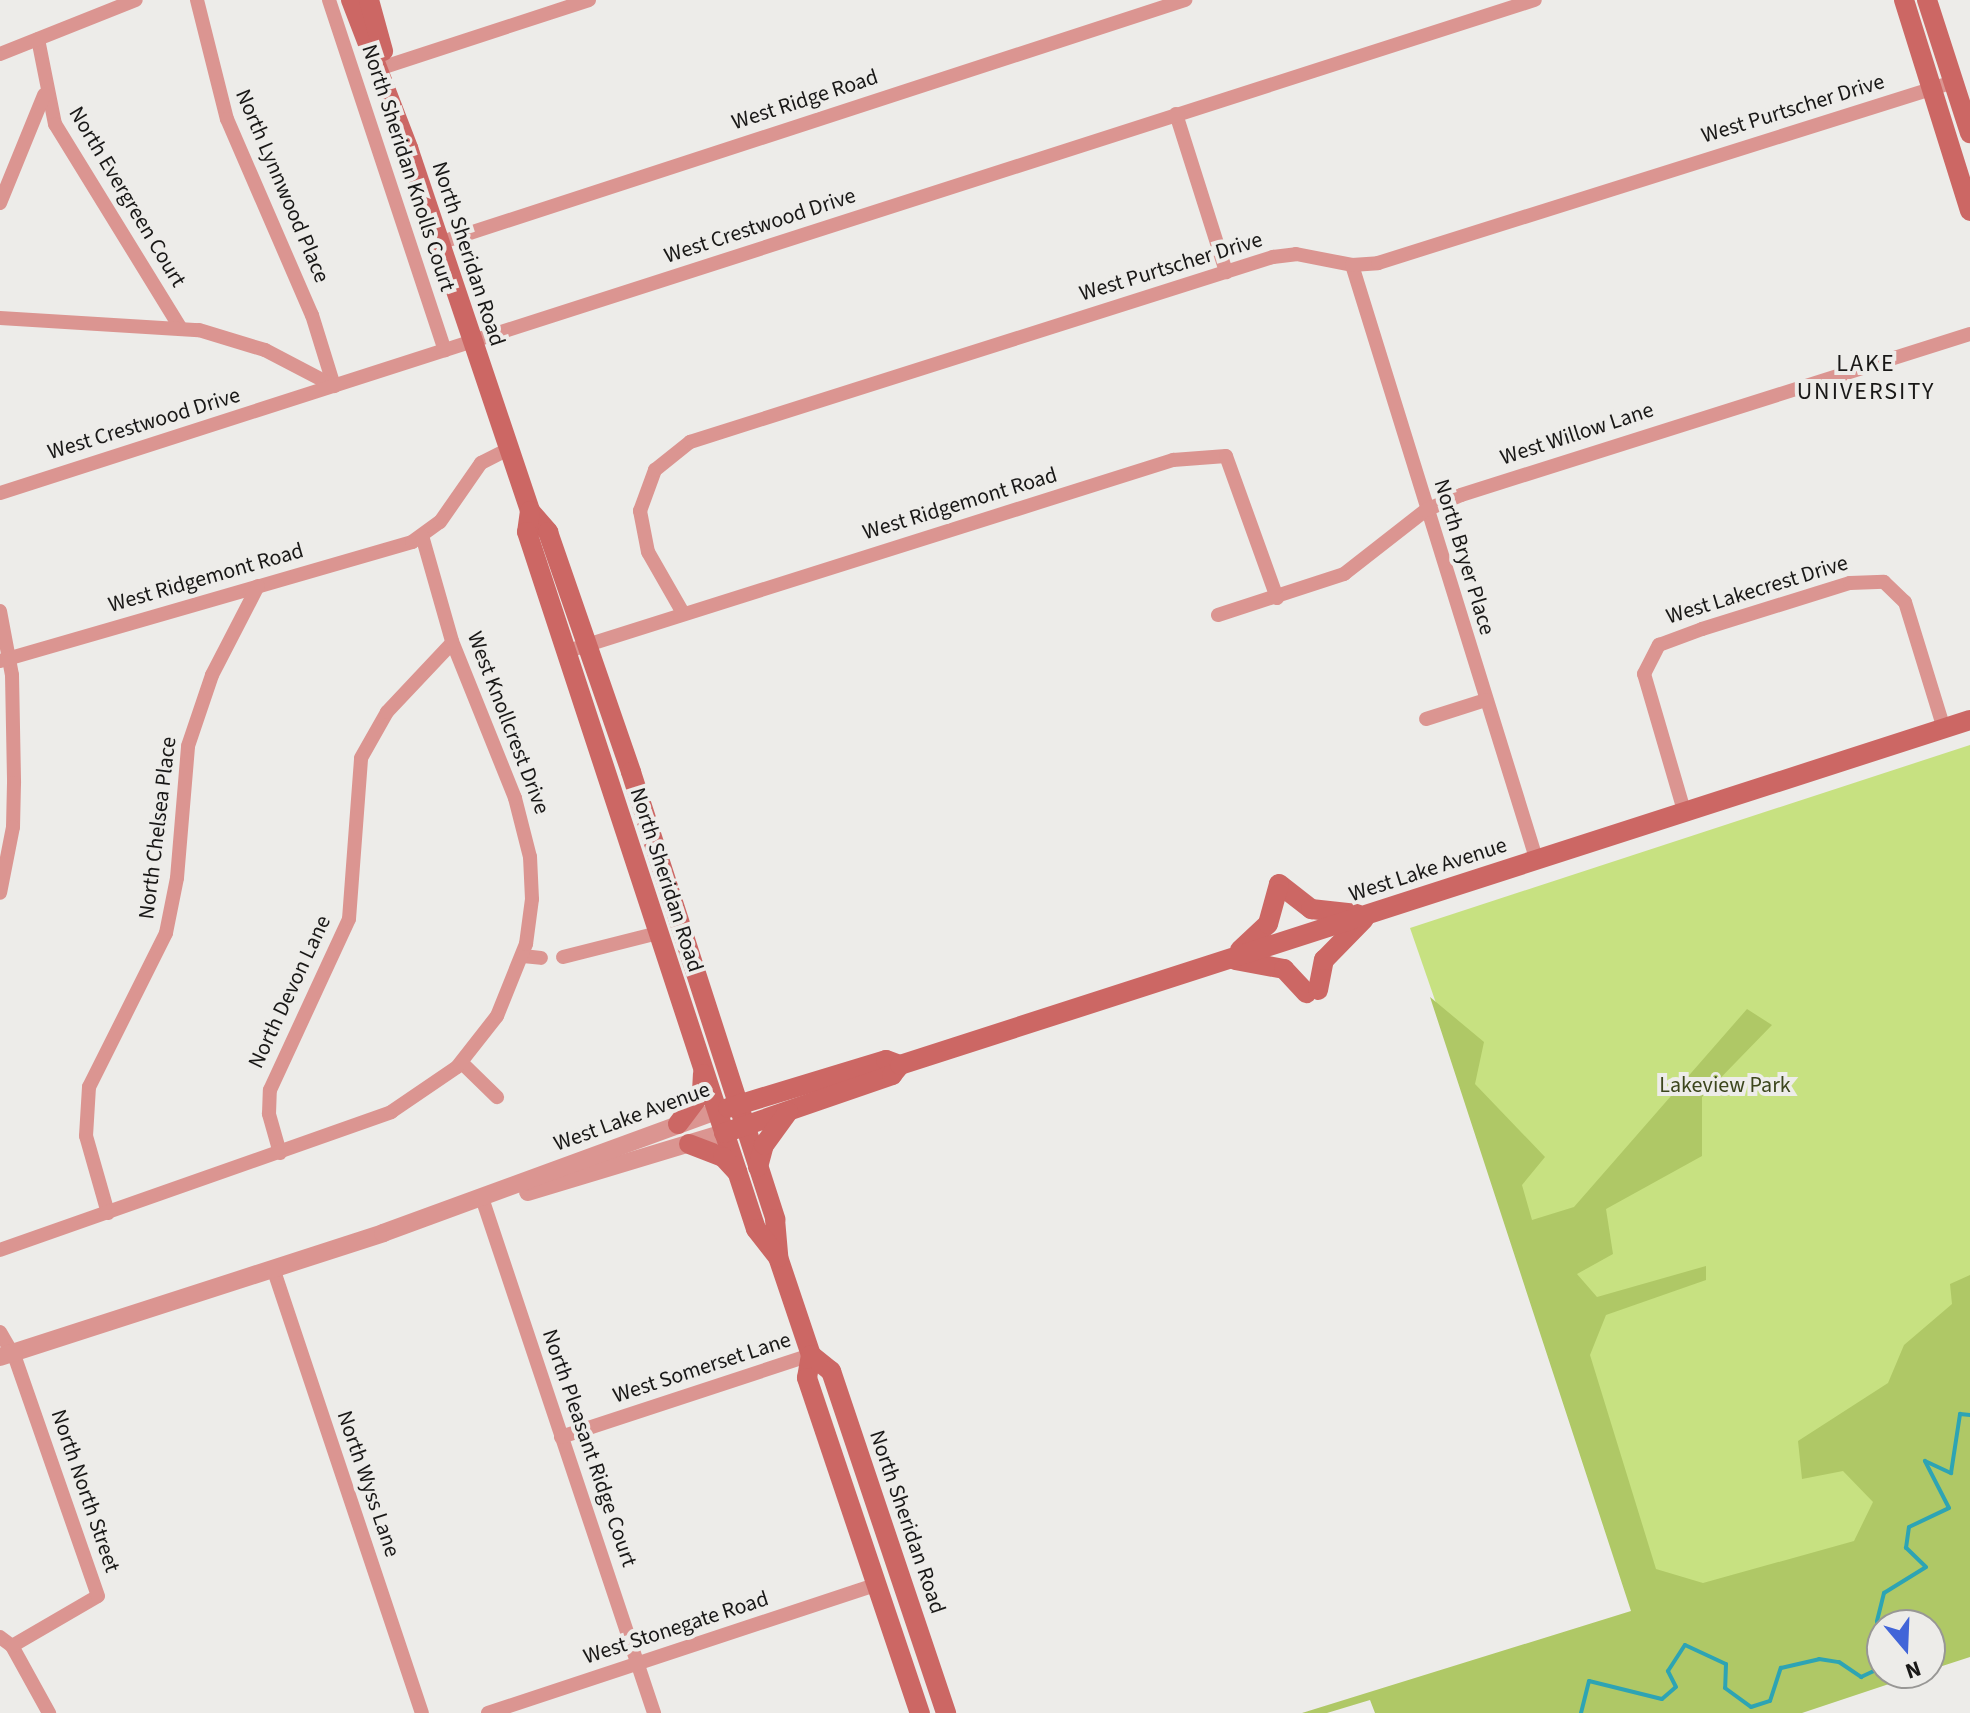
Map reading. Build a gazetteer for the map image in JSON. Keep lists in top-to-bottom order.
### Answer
{
  "streets": {
    "main road": ["North Sheridan Road", "West Lake Avenue"],
    "street": [
      "West Ridge Road",
      "West Purtscher Drive",
      "North Sheridan Knolls Court",
      "North Lynnwood Place",
      "North Evergreen Court",
      "West Crestwood Drive",
      "West Willow Lane",
      "West Ridgemont Road",
      "North Bryer Place",
      "West Lakecrest Drive",
      "West Knollcrest Drive",
      "North Chelsea Place",
      "North Devon Lane",
      "West Somerset Lane",
      "North Pleasant Ridge Court",
      "North Wyss Lane",
      "North North Street",
      "West Stonegate Road"
    ]
  },
  "crossings": [
    ["West Ridge Road", "North Sheridan Road"],
    ["West Purtscher Drive", "West Ridgemont Road"],
    ["West Purtscher Drive", "North Bryer Place"],
    ["North Sheridan Knolls Court", "West Crestwood Drive"],
    ["North Lynnwood Place", "West Crestwood Drive"],
    ["West Crestwood Drive", "North Sheridan Road"],
    ["North Sheridan Road", "West Ridgemont Road"],
    ["North Sheridan Road", "West Lake Avenue"],
    ["North Sheridan Road", "West Somerset Lane"],
    ["North Sheridan Road", "West Stonegate Road"],
    ["West Willow Lane", "West Ridgemont Road"],
    ["West Willow Lane", "North Bryer Place"],
    ["West Ridgemont Road", "West Knollcrest Drive"],
    ["West Ridgemont Road", "North Chelsea Place"],
    ["North Bryer Place", "West Lake Avenue"],
    ["West Lakecrest Drive", "West Lake Avenue"],
    ["West Knollcrest Drive", "North Chelsea Place"],
    ["West Knollcrest Drive", "North Devon Lane"],
    ["West Lake Avenue", "North Pleasant Ridge Court"],
    ["West Lake Avenue", "North Wyss Lane"],
    ["West Lake Avenue", "North North Street"],
    ["West Somerset Lane", "North Pleasant Ridge Court"],
    ["North Pleasant Ridge Court", "West Stonegate Road"]
  ],
  "districts": ["LAKE UNIVERSITY"],
  "parks": ["Lakeview Park"],
  "north": "bottom"
}
